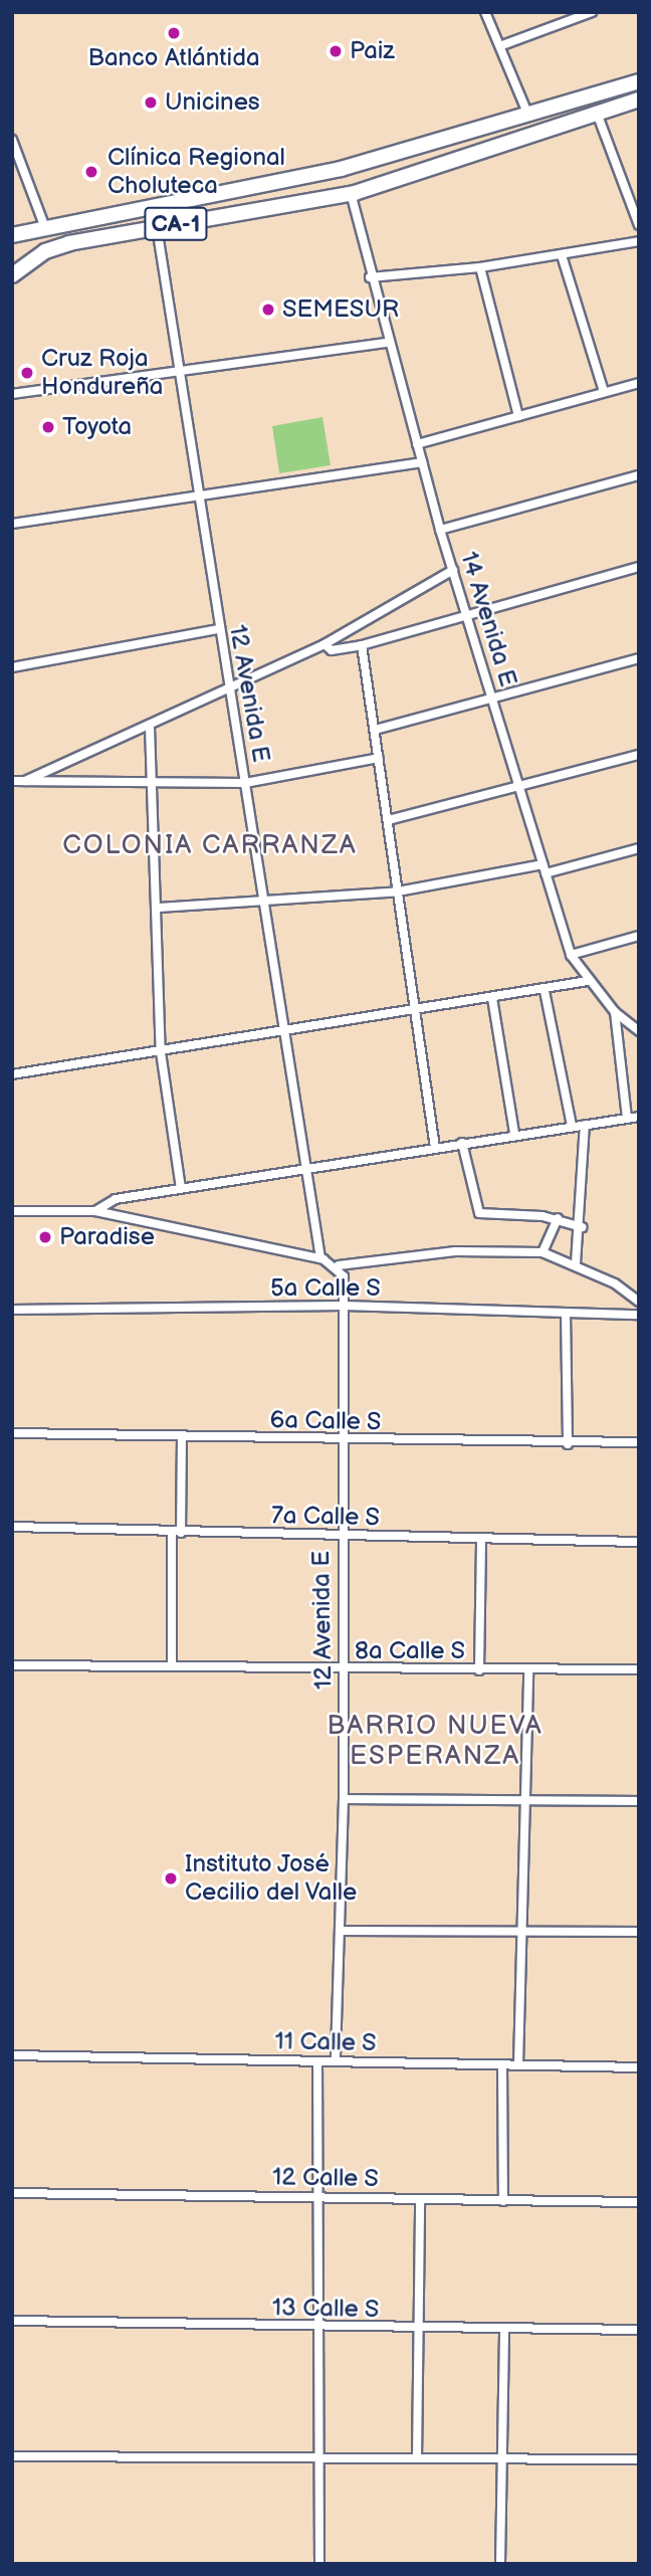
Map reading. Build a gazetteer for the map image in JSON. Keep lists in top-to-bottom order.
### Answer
{
  "streets": {
    "highway": ["CA-1"],
    "street": [
      "14 Avenida E",
      "12 Avenida E",
      "5a Calle S",
      "6a Calle S",
      "7a Calle S",
      "8a Calle S",
      "11 Calle S",
      "12 Calle S",
      "13 Calle S"
    ]
  },
  "crossings": [
    ["CA-1", "14 Avenida E"],
    ["CA-1", "12 Avenida E"],
    ["12 Avenida E", "5a Calle S"],
    ["12 Avenida E", "6a Calle S"],
    ["12 Avenida E", "7a Calle S"],
    ["12 Avenida E", "8a Calle S"],
    ["12 Avenida E", "11 Calle S"]
  ],
  "districts": ["COLONIA CARRANZA", "BARRIO NUEVA ESPERANZA"],
  "places": [
    "Banco Atlántida",
    "Paiz",
    "Unicines",
    "Clínica Regional Choluteca",
    "SEMESUR",
    "Cruz Roja Hondureña",
    "Toyota",
    "Paradise",
    "Instituto José Cecilio del Valle"
  ]
}
